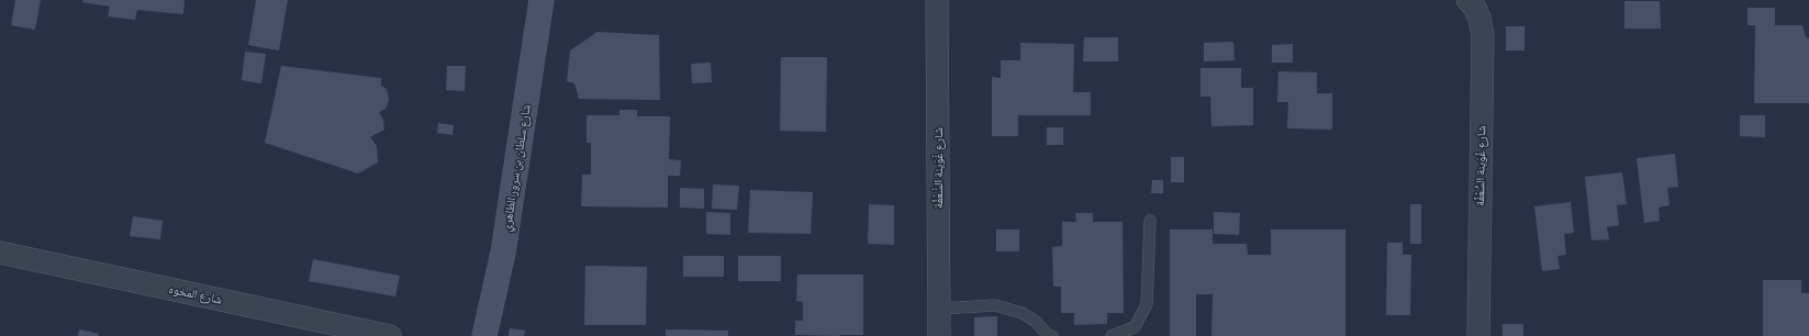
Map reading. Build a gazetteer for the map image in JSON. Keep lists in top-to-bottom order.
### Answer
{
  "streets": {
    "street": ["شارع غُوَينة السُّعُفَّة", "شارع سلطان بن سرور الظاهري", "شارع المخوه"]
  }
}
